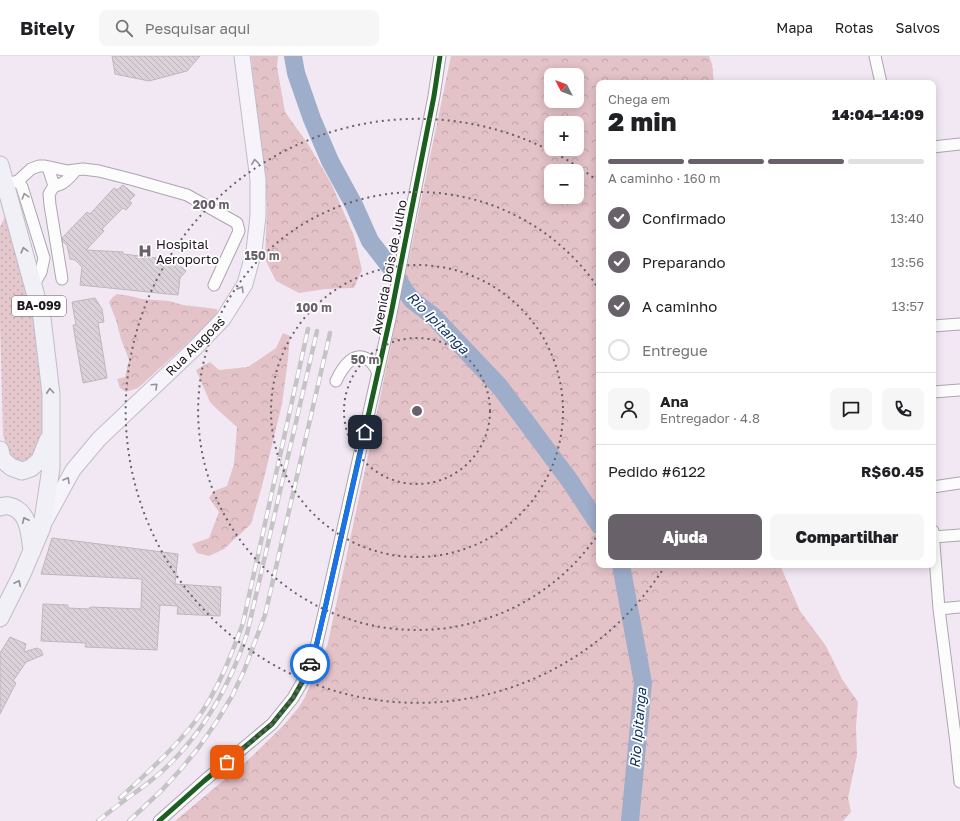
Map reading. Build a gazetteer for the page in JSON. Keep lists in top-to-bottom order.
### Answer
{
  "streets": {
    "highway": ["BA-099"],
    "main road": ["Rua Alagoas"],
    "street": ["Avenida Dois de Julho"]
  },
  "crossings": [
    ["BA-099", "Rua Alagoas"]
  ],
  "one_way": ["Rua Alagoas"],
  "water": ["Rio Ipitanga"],
  "places": {
    "hospital": ["Hospital Aeroporto"]
  },
  "north": "top left",
  "page": {
    "header": "Bitely",
    "search": "Pesquisar aqui",
    "nav": ["Mapa", "Rotas", "Salvos"],
    "map_buttons": ["+", "−"],
    "heading": ["2 min", "Chega em", "14:04–14:09"],
    "panel": [
      "Ana",
      "Entregador · 4.8",
      "Pedido #6122",
      "R$60.45"
    ],
    "bar": "A caminho · 160 m",
    "list": [
      ["Confirmado", "13:40"],
      ["Preparando", "13:56"],
      ["A caminho", "13:57"],
      "Entregue"
    ],
    "buttons": ["Ajuda", "Compartilhar"]
  },
  "rings": [
    "200 m",
    "150 m",
    "100 m",
    "50 m"
  ]
}
